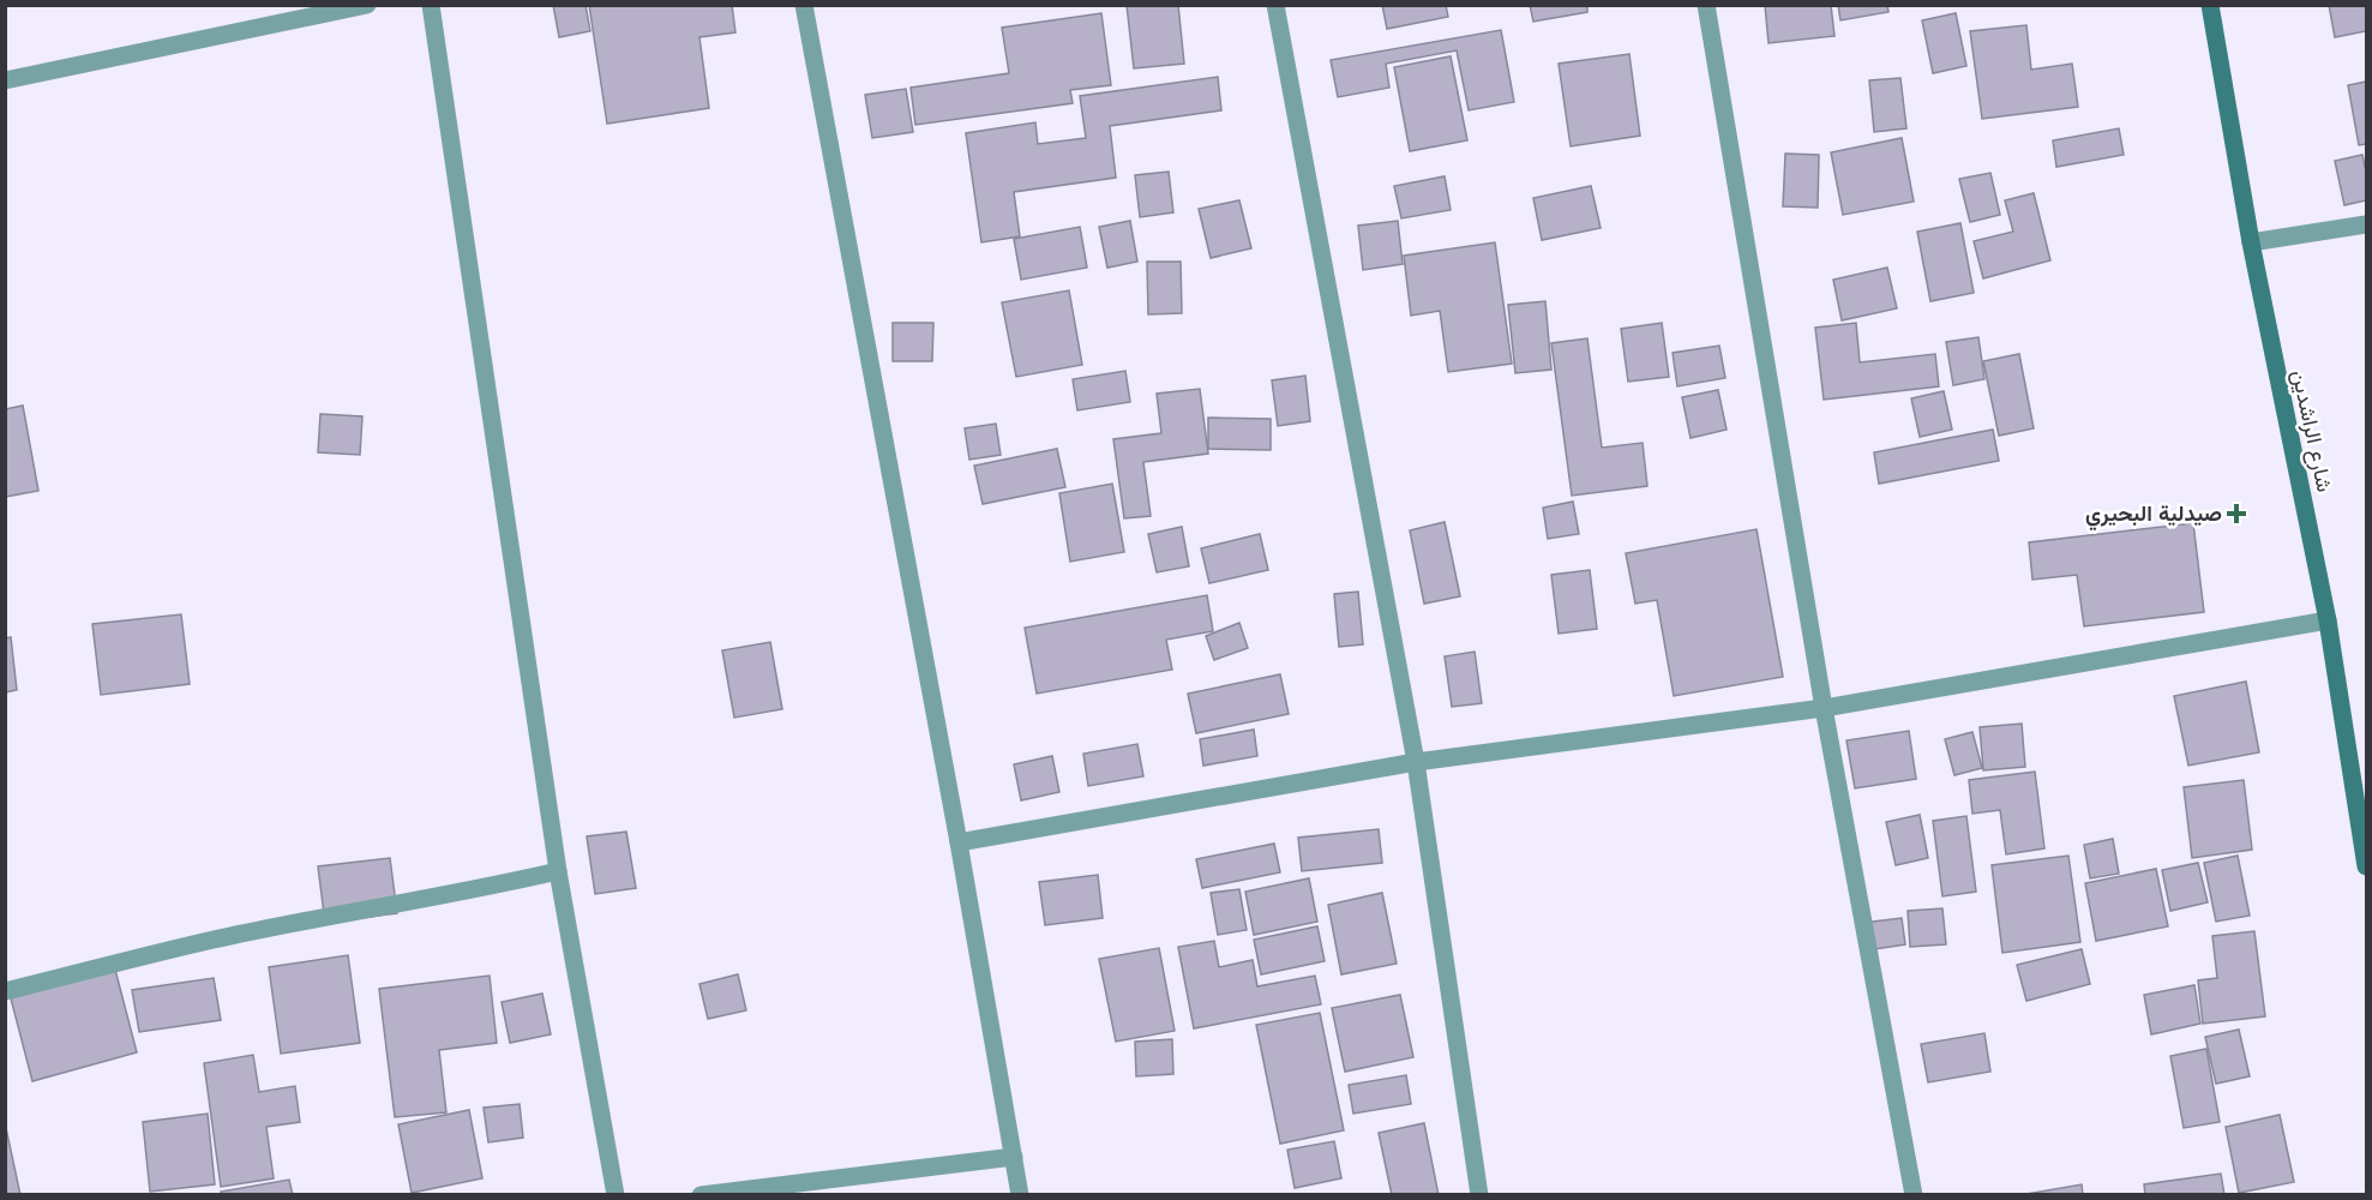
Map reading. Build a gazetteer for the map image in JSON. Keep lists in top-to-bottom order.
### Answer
{
  "streets": {
    "street": ["شارع الراشدين"]
  },
  "places": {
    "health": ["صيدلية البحيري"]
  }
}
